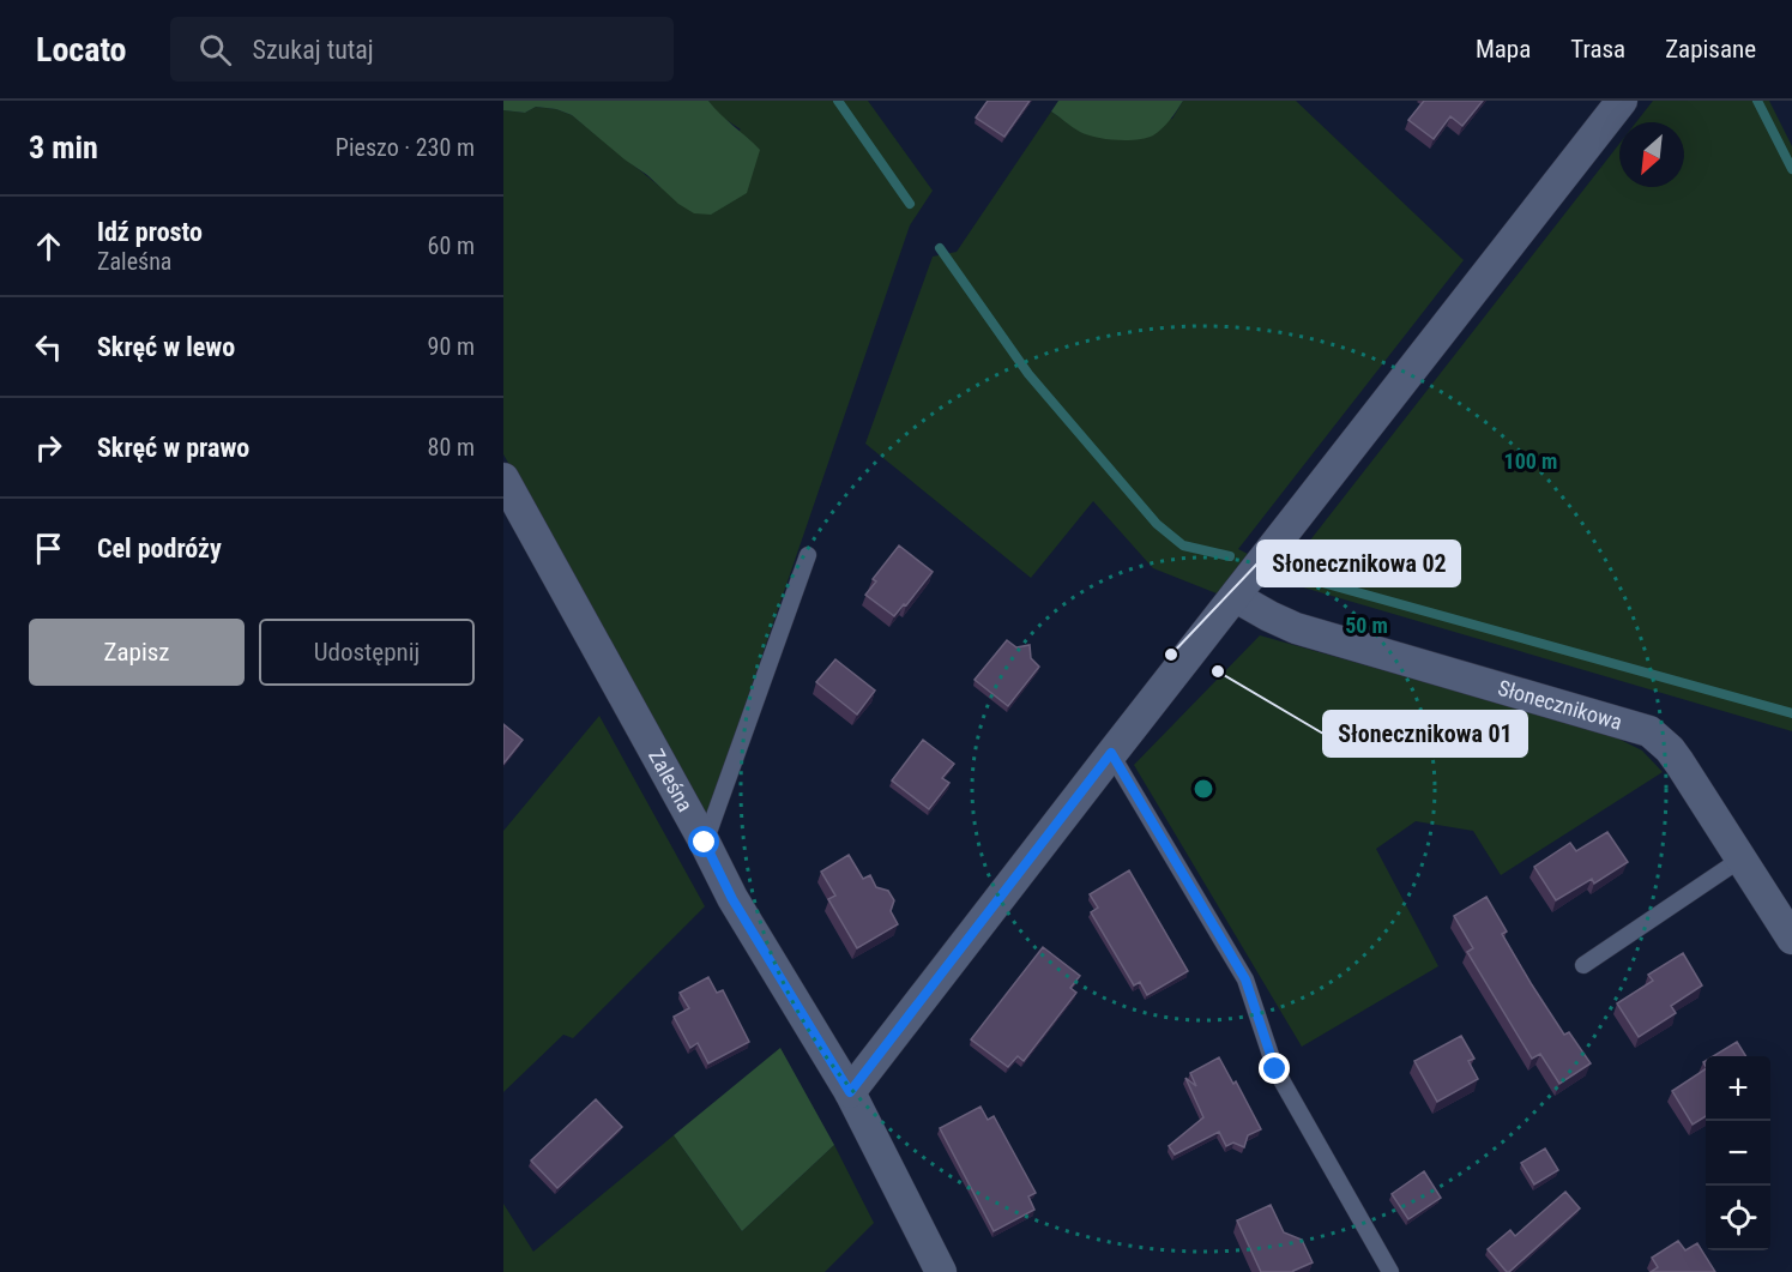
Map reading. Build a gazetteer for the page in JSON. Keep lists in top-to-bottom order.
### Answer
{
  "streets": {
    "street": ["Słonecznikowa", "Zaleśna"]
  },
  "places": ["Słonecznikowa 02", "Słonecznikowa 01"],
  "north": "bottom left",
  "page": {
    "header": "Locato",
    "search": "Szukaj tutaj",
    "nav": ["Mapa", "Trasa", "Zapisane"],
    "heading": ["3 min", "Pieszo · 230 m"],
    "list": [
      ["Idź prosto", "Zaleśna", "60 m"],
      ["Skręć w lewo", "90 m"],
      ["Skręć w prawo", "80 m"],
      "Cel podróży"
    ],
    "buttons": ["Zapisz", "Udostępnij"],
    "map_buttons": ["+", "−"]
  },
  "rings": ["100 m", "50 m"]
}
